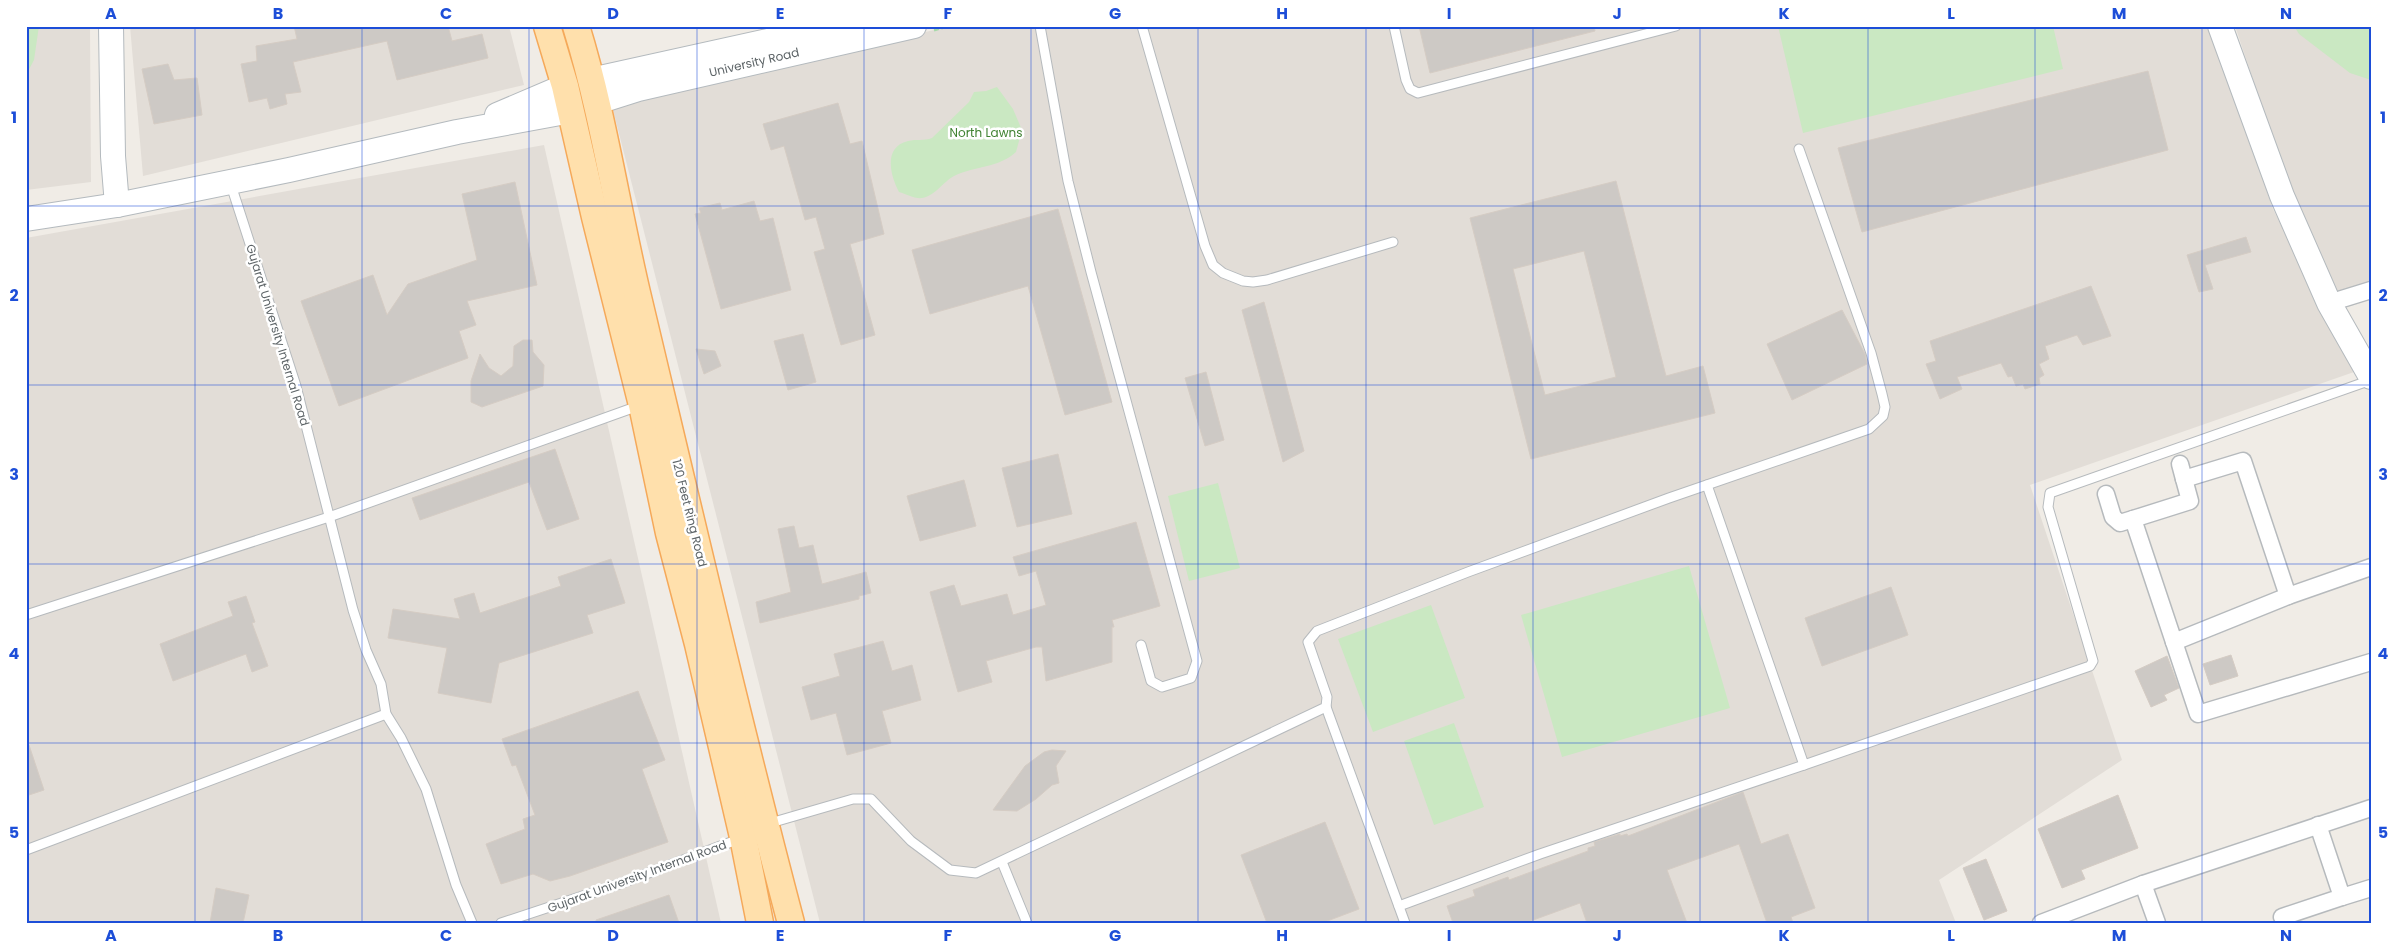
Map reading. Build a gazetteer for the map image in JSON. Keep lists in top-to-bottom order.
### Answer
{
  "streets": {
    "main road": ["120 Feet Ring Road"],
    "street": ["University Road"],
    "lane": ["Gujarat University Internal Road"]
  },
  "crossings": [
    ["University Road", "120 Feet Ring Road"],
    ["Gujarat University Internal Road", "120 Feet Ring Road"]
  ],
  "parks": ["North Lawns"],
  "grid": {
    "columns": [
      "A",
      "B",
      "C",
      "D",
      "E",
      "F",
      "G",
      "H",
      "I",
      "J",
      "K",
      "L",
      "M",
      "N"
    ],
    "rows": [
      "1",
      "2",
      "3",
      "4",
      "5"
    ]
  }
}
